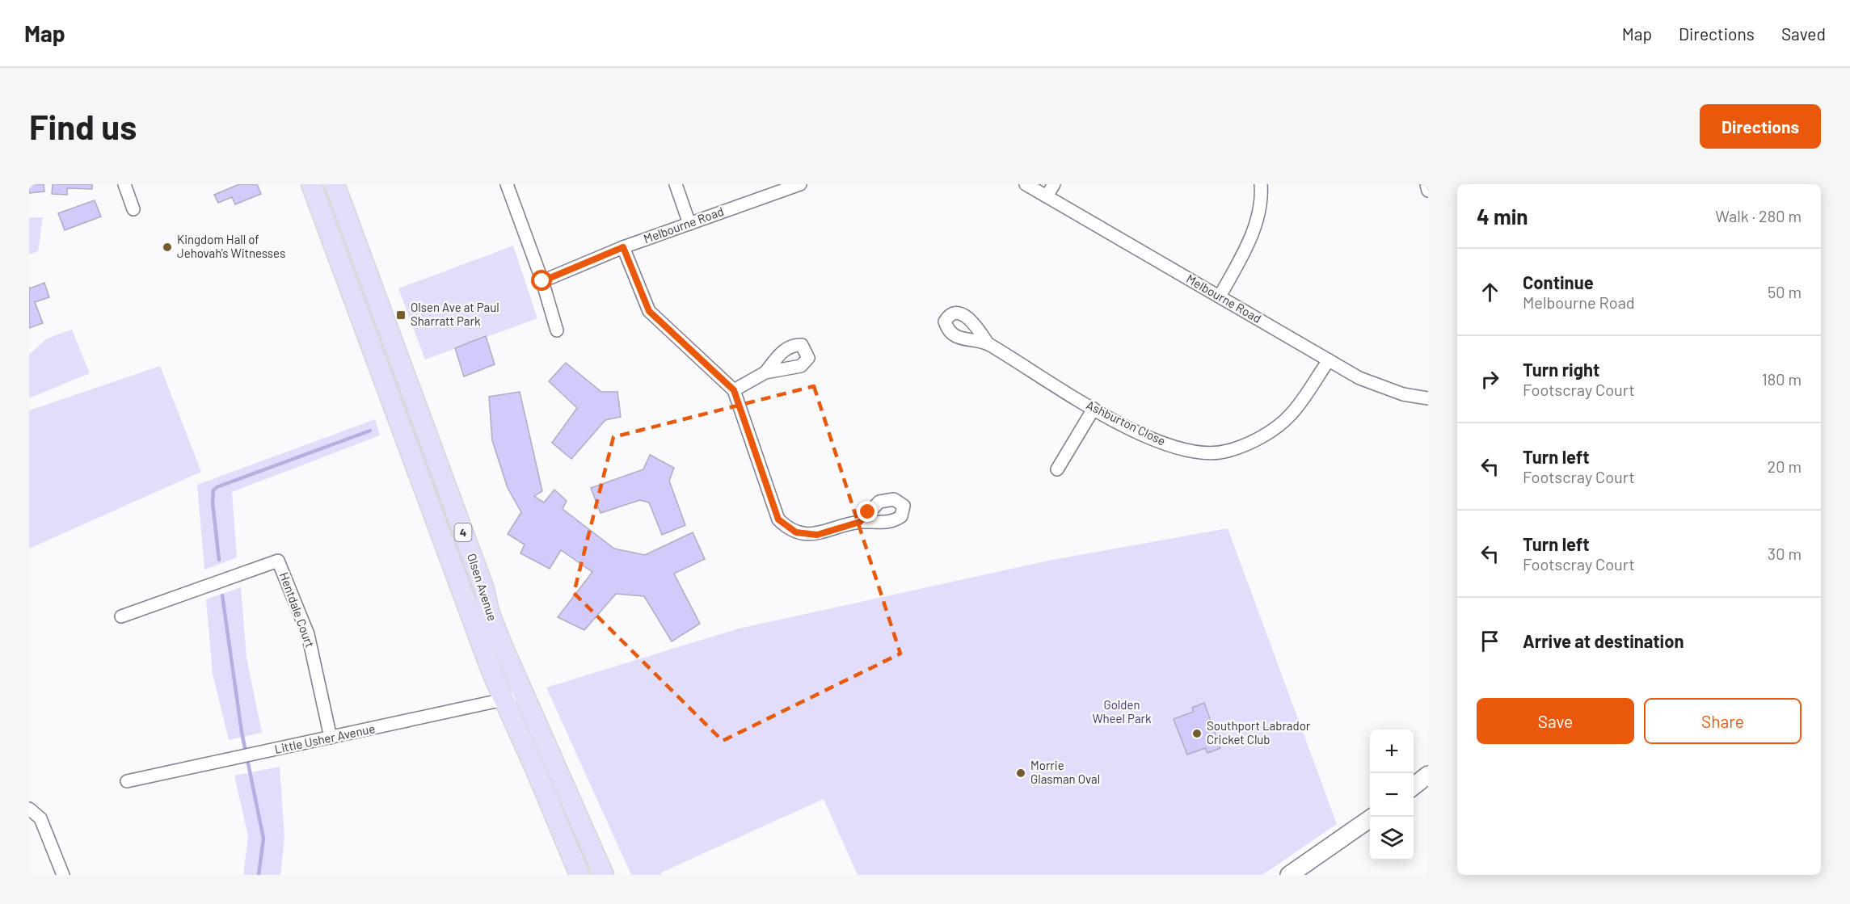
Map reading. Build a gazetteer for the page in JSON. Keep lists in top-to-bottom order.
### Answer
{
  "streets": {
    "main road": ["4", "Olsen Avenue"],
    "street": [
      "Melbourne Road",
      "Ashburton Close",
      "Hentdale Court",
      "Little Usher Avenue"
    ]
  },
  "crossings": [
    ["Melbourne Road", "Ashburton Close"],
    ["Olsen Avenue", "Little Usher Avenue"],
    ["Hentdale Court", "Little Usher Avenue"]
  ],
  "parks": ["Golden Wheel Park"],
  "places": {
    "other": ["Kingdom Hall of Jehovah's Witnesses", "Southport Labrador Cricket Club", "Morrie Glasman Oval"],
    "transit": ["Olsen Ave at Paul Sharratt Park"]
  },
  "page": {
    "header": "Map",
    "nav": ["Map", "Directions", "Saved"],
    "buttons": [
      "Directions",
      ["Save", "Share"]
    ],
    "title": "Find us",
    "heading": ["4 min", "Walk · 280 m"],
    "list": [
      ["Continue", "Melbourne Road", "50 m"],
      ["Turn right", "Footscray Court", "180 m"],
      ["Turn left", "Footscray Court", "20 m"],
      ["Turn left", "Footscray Court", "30 m"],
      "Arrive at destination"
    ],
    "map_buttons": ["+", "−"]
  }
}
